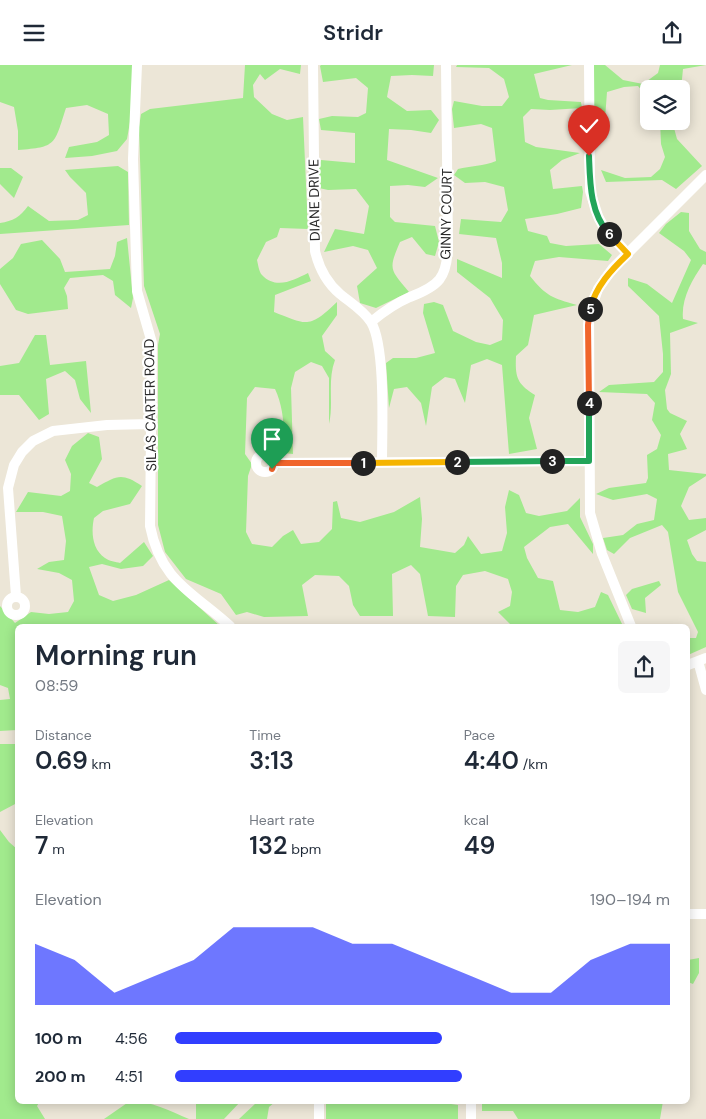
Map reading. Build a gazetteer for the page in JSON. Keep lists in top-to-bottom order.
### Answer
{
  "streets": {
    "street": ["DIANE DRIVE", "GINNY COURT", "SILAS CARTER ROAD"]
  },
  "crossings": [
    ["DIANE DRIVE", "GINNY COURT"]
  ],
  "page": {
    "header": "Stridr",
    "pins": [
      "6",
      "5",
      "4",
      "3",
      "2",
      "1"
    ],
    "heading": ["Morning run", "08:59"],
    "stats": [
      ["Distance", "0.69 km"],
      ["Time", "3:13"],
      ["Pace", "4:40 /km"],
      ["Elevation", "7 m"],
      ["Heart rate", "132 bpm"],
      ["kcal", "49"]
    ],
    "chart": ["Elevation", "190–194 m"],
    "list": [
      {
        "name": "100 m",
        "note": "4:56"
      },
      {
        "name": "200 m",
        "note": "4:51"
      }
    ]
  }
}
